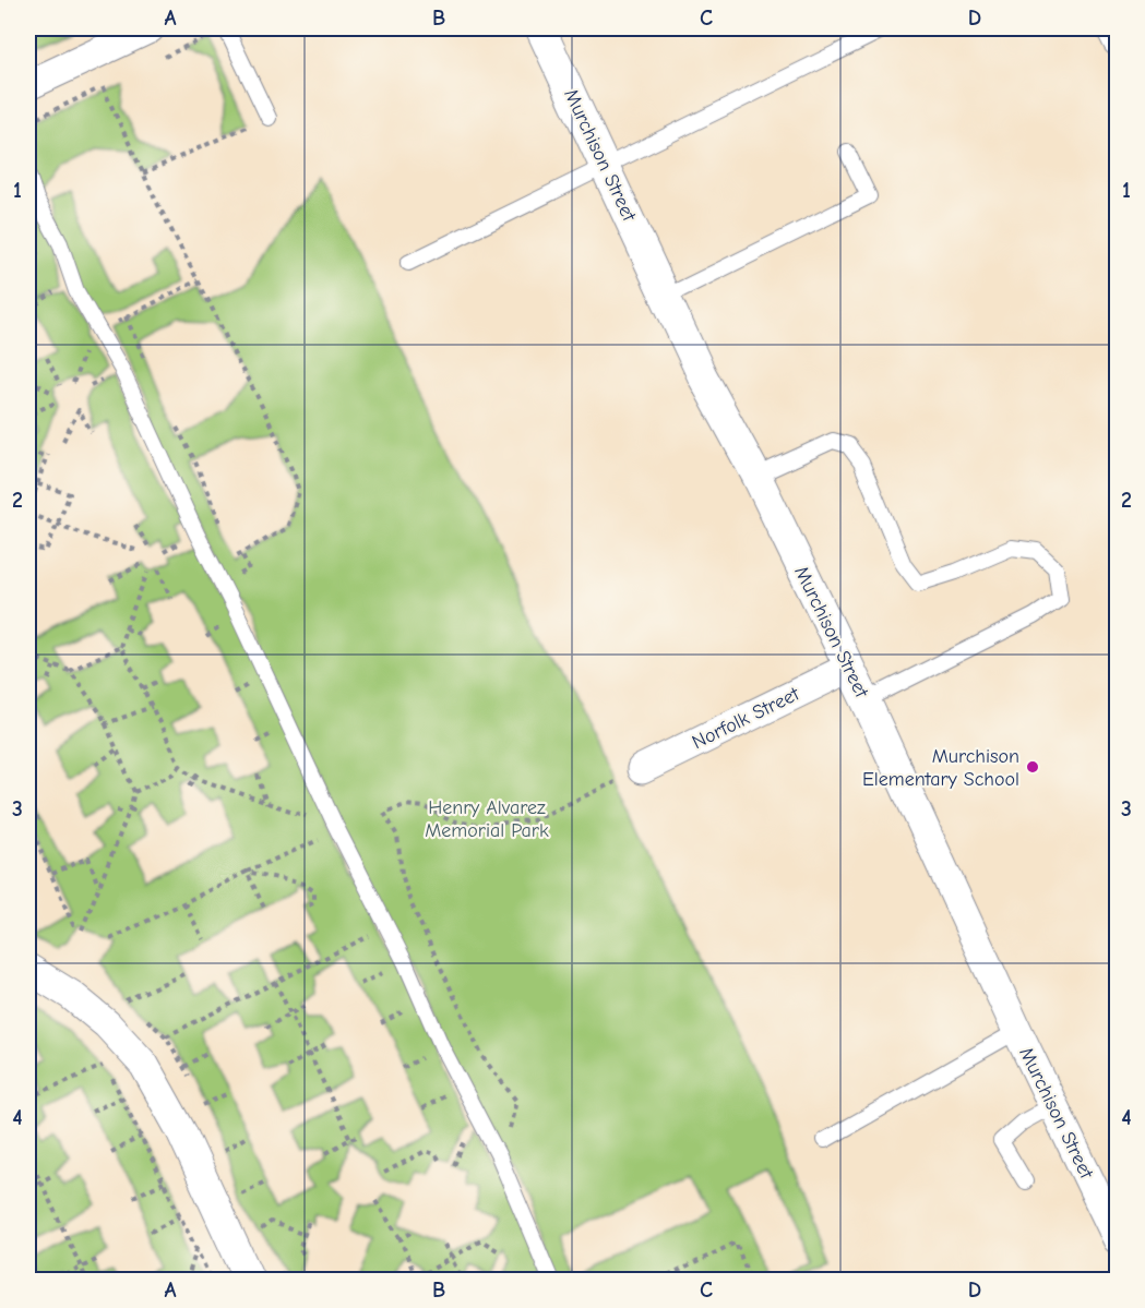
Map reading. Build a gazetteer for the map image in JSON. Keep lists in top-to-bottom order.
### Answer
{
  "streets": {
    "street": ["Murchison Street", "Norfolk Street"]
  },
  "crossings": [
    ["Murchison Street", "Norfolk Street"]
  ],
  "parks": ["Henry Alvarez Memorial Park"],
  "places": ["Murchison Elementary School"],
  "grid": {
    "columns": [
      "A",
      "B",
      "C",
      "D"
    ],
    "rows": [
      "1",
      "2",
      "3",
      "4"
    ]
  }
}
